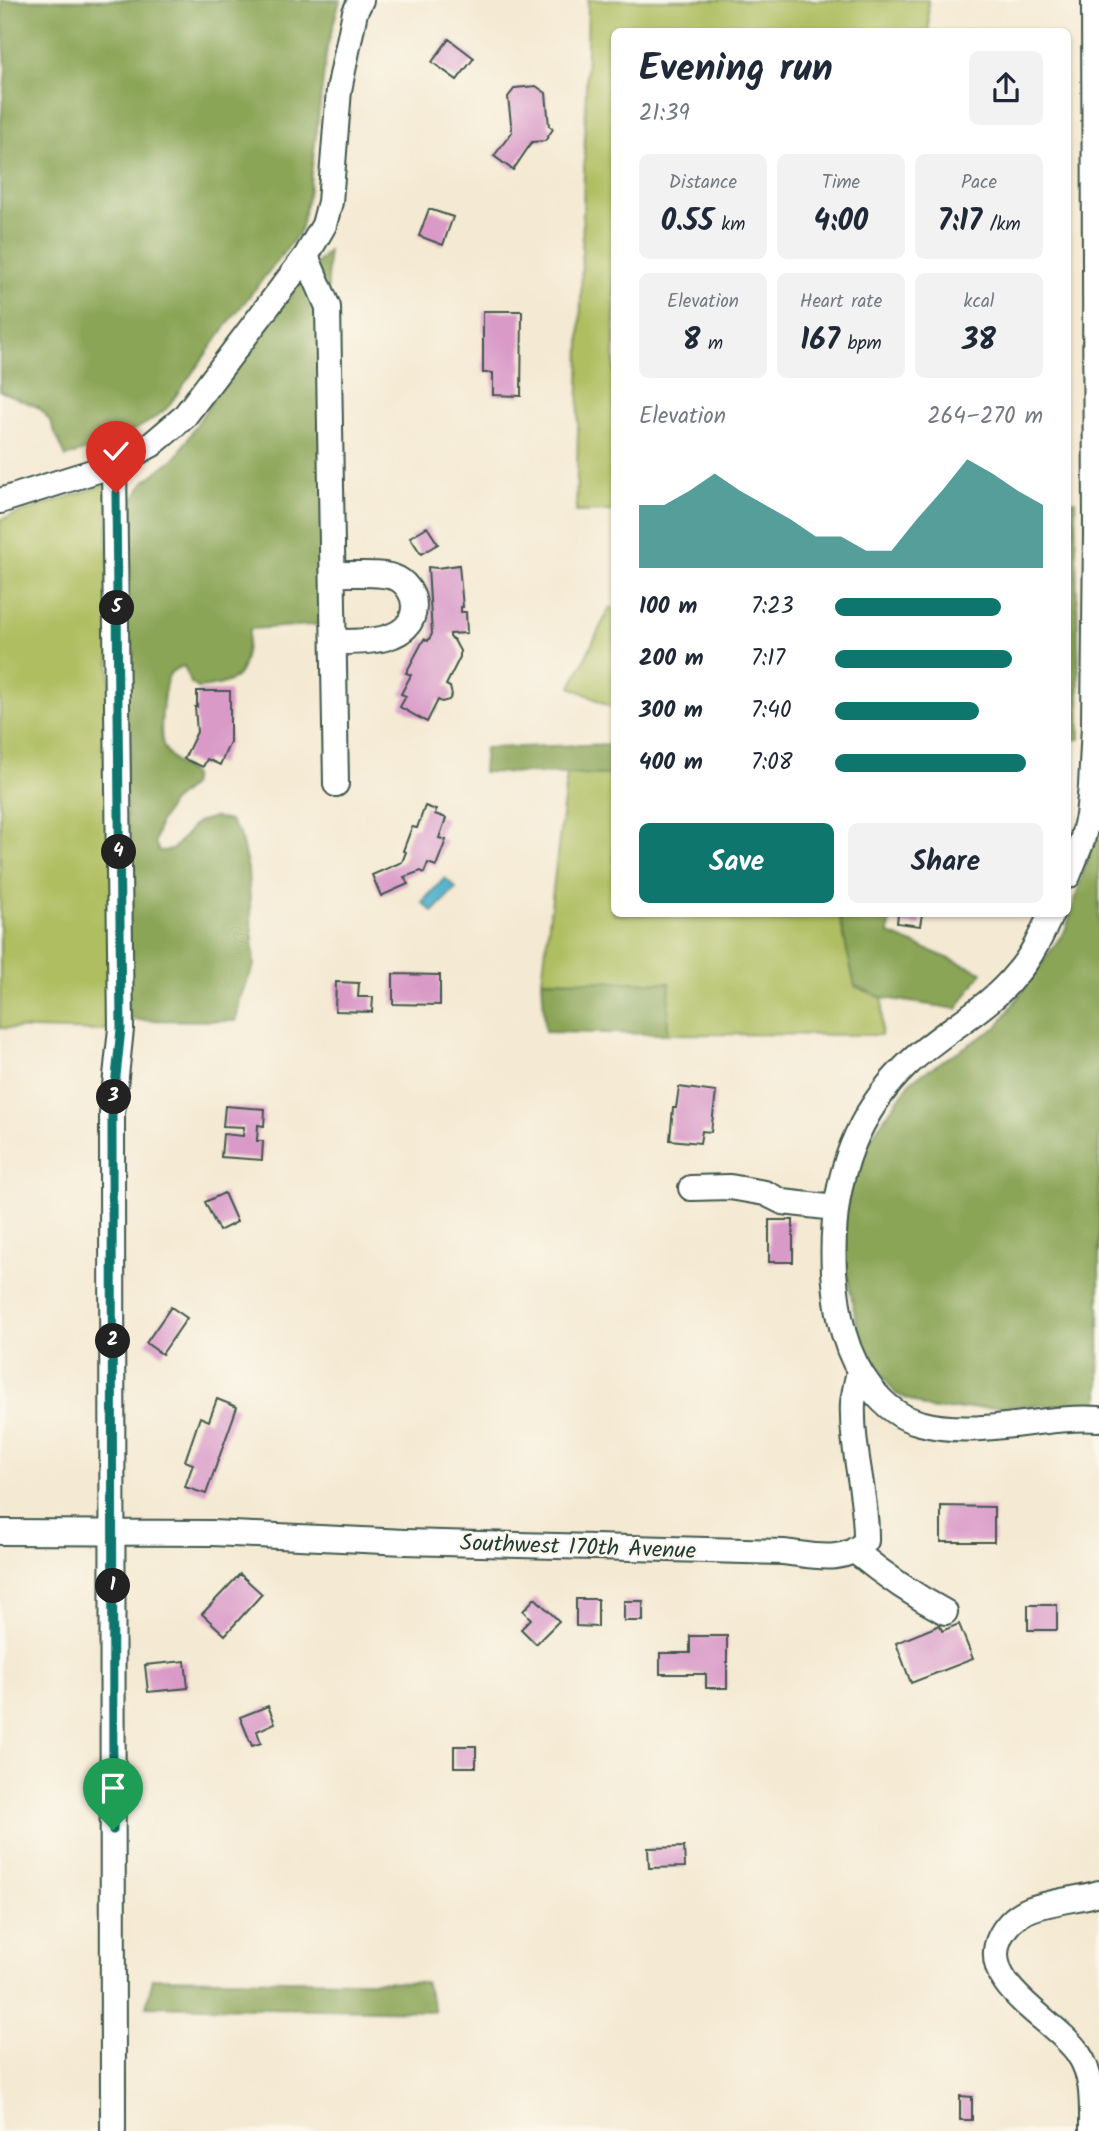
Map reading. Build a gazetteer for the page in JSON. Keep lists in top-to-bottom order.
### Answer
{
  "streets": {
    "street": ["Southwest 170th Avenue"]
  },
  "page": {
    "heading": ["Evening run", "21:39"],
    "stats": [
      ["Distance", "0.55 km"],
      ["Time", "4:00"],
      ["Pace", "7:17 /km"],
      ["Elevation", "8 m"],
      ["Heart rate", "167 bpm"],
      ["kcal", "38"]
    ],
    "chart": ["Elevation", "264–270 m"],
    "list": [
      {
        "name": "100 m",
        "note": "7:23"
      },
      {
        "name": "200 m",
        "note": "7:17"
      },
      {
        "name": "300 m",
        "note": "7:40"
      },
      {
        "name": "400 m",
        "note": "7:08"
      }
    ],
    "pins": [
      "5",
      "4",
      "3",
      "2",
      "1"
    ],
    "buttons": ["Save", "Share"]
  }
}
